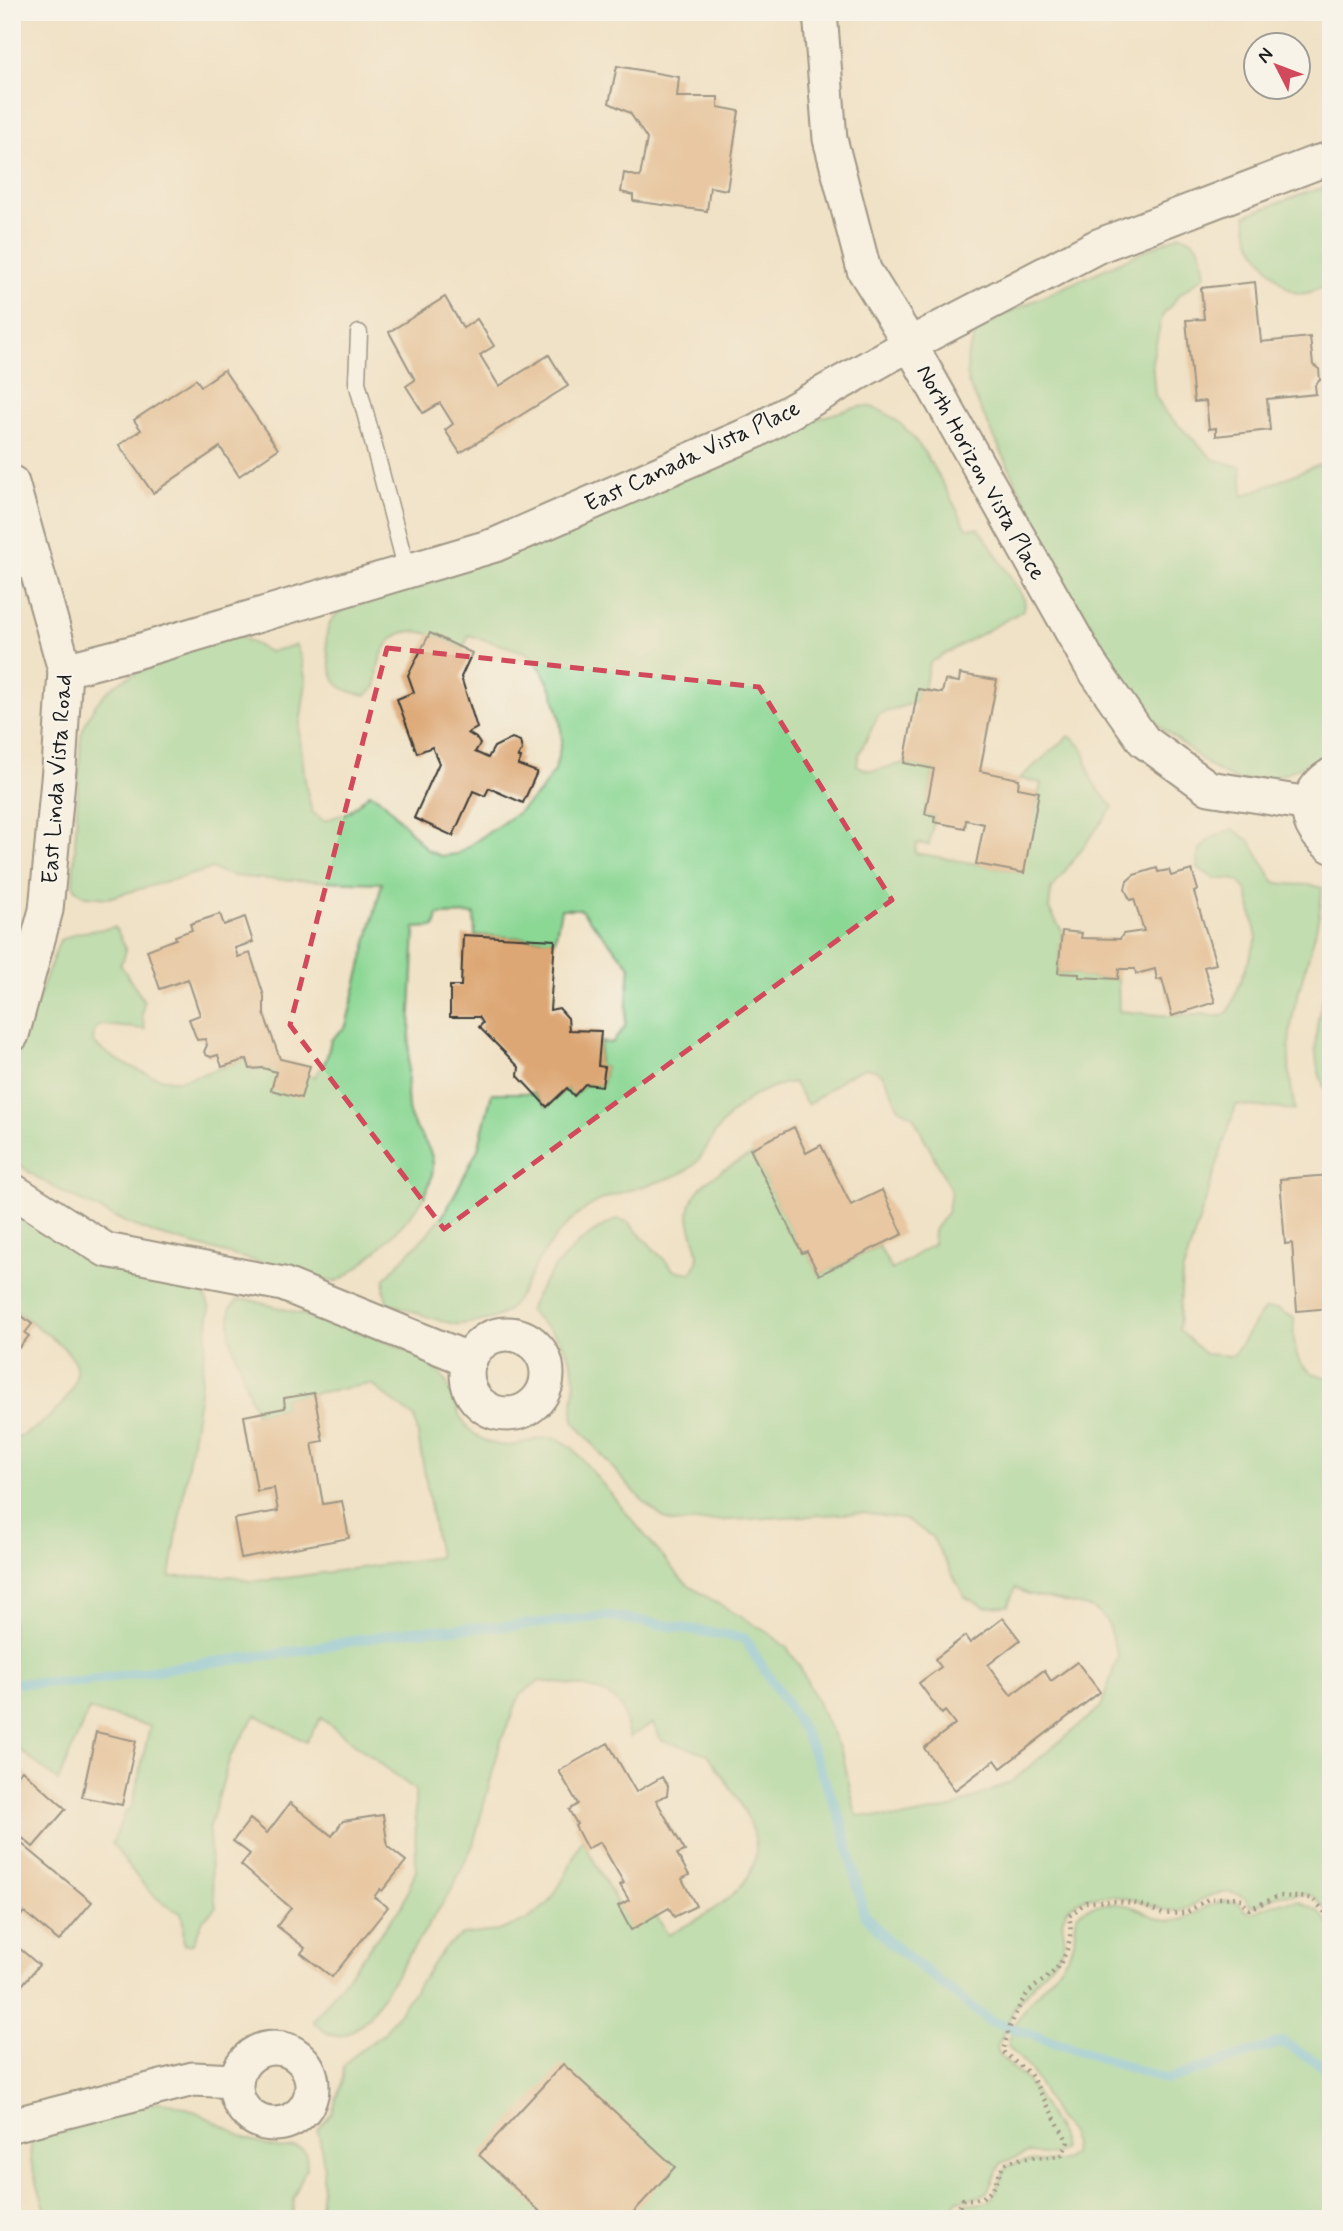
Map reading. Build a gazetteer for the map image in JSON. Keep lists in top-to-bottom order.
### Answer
{
  "streets": {
    "street": ["East Canada Vista Place", "North Horizon Vista Place", "East Linda Vista Road"]
  },
  "crossings": [
    ["East Canada Vista Place", "North Horizon Vista Place"],
    ["East Canada Vista Place", "East Linda Vista Road"]
  ],
  "north": "top left"
}
